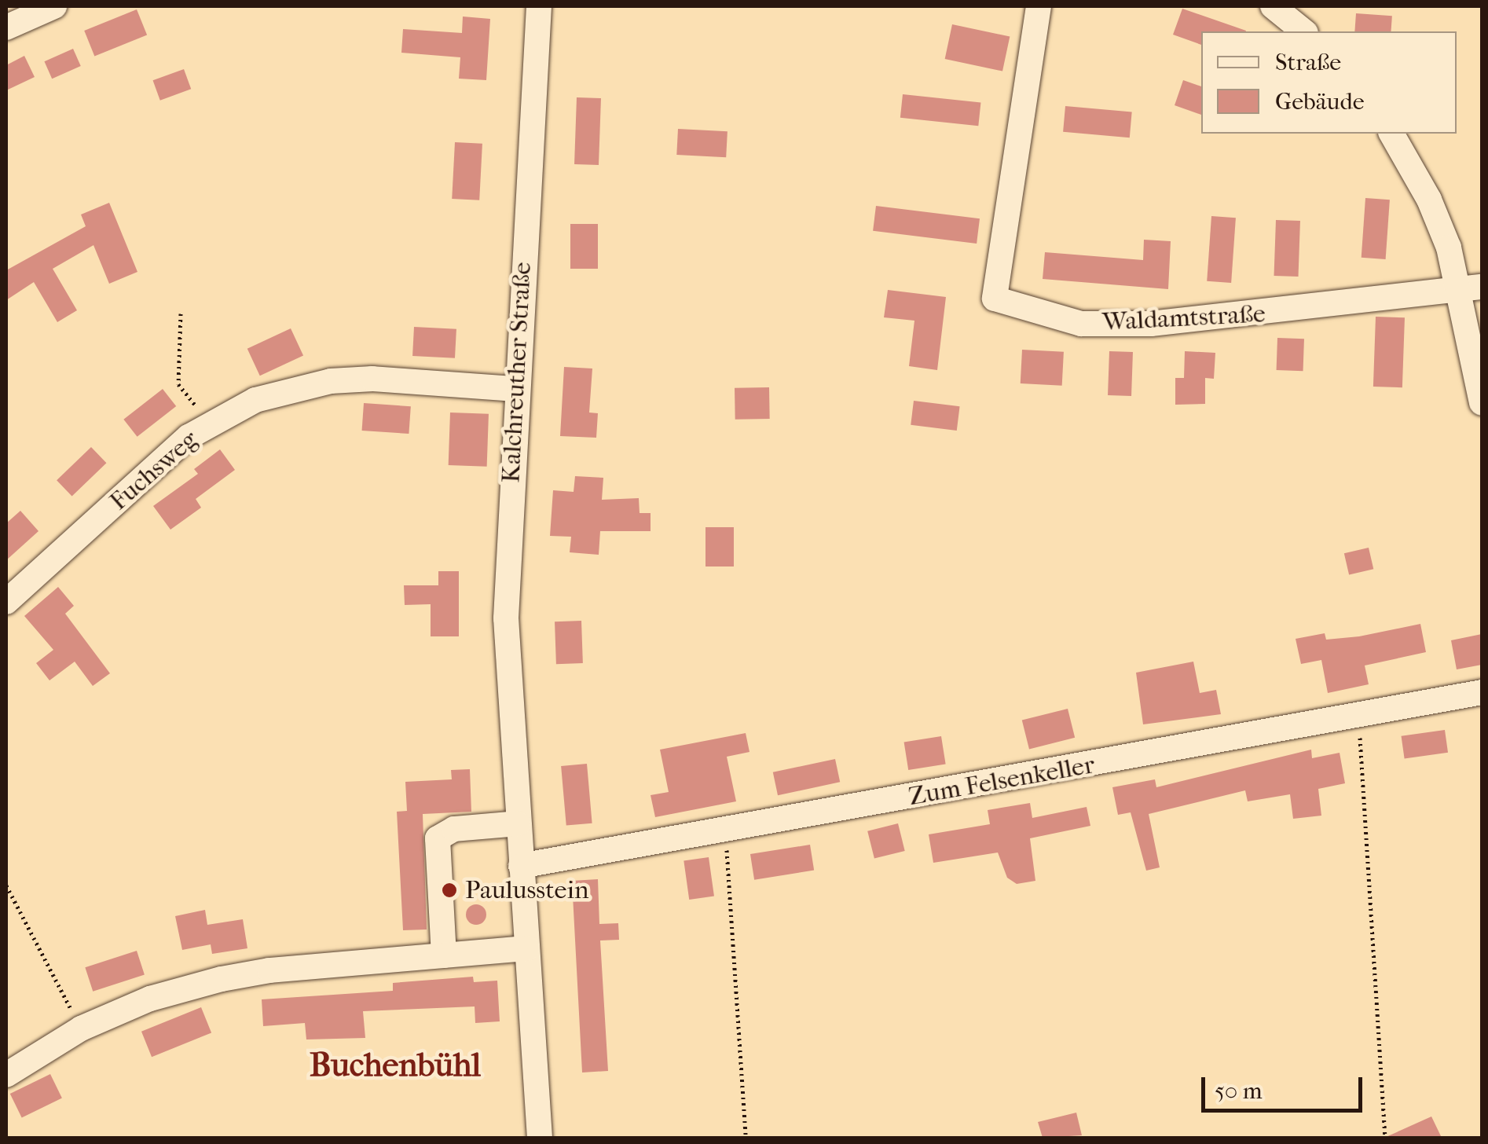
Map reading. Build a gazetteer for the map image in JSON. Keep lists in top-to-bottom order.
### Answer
{
  "streets": {
    "street": [
      "Waldamtstraße",
      "Kalchreuther Straße",
      "Fuchsweg",
      "Zum Felsenkeller"
    ]
  },
  "crossings": [
    ["Kalchreuther Straße", "Fuchsweg"],
    ["Kalchreuther Straße", "Zum Felsenkeller"]
  ],
  "districts": ["Buchenbühl"],
  "places": ["Paulusstein"],
  "legend": ["Straße", "Gebäude"],
  "scale_bar": "50 m"
}
